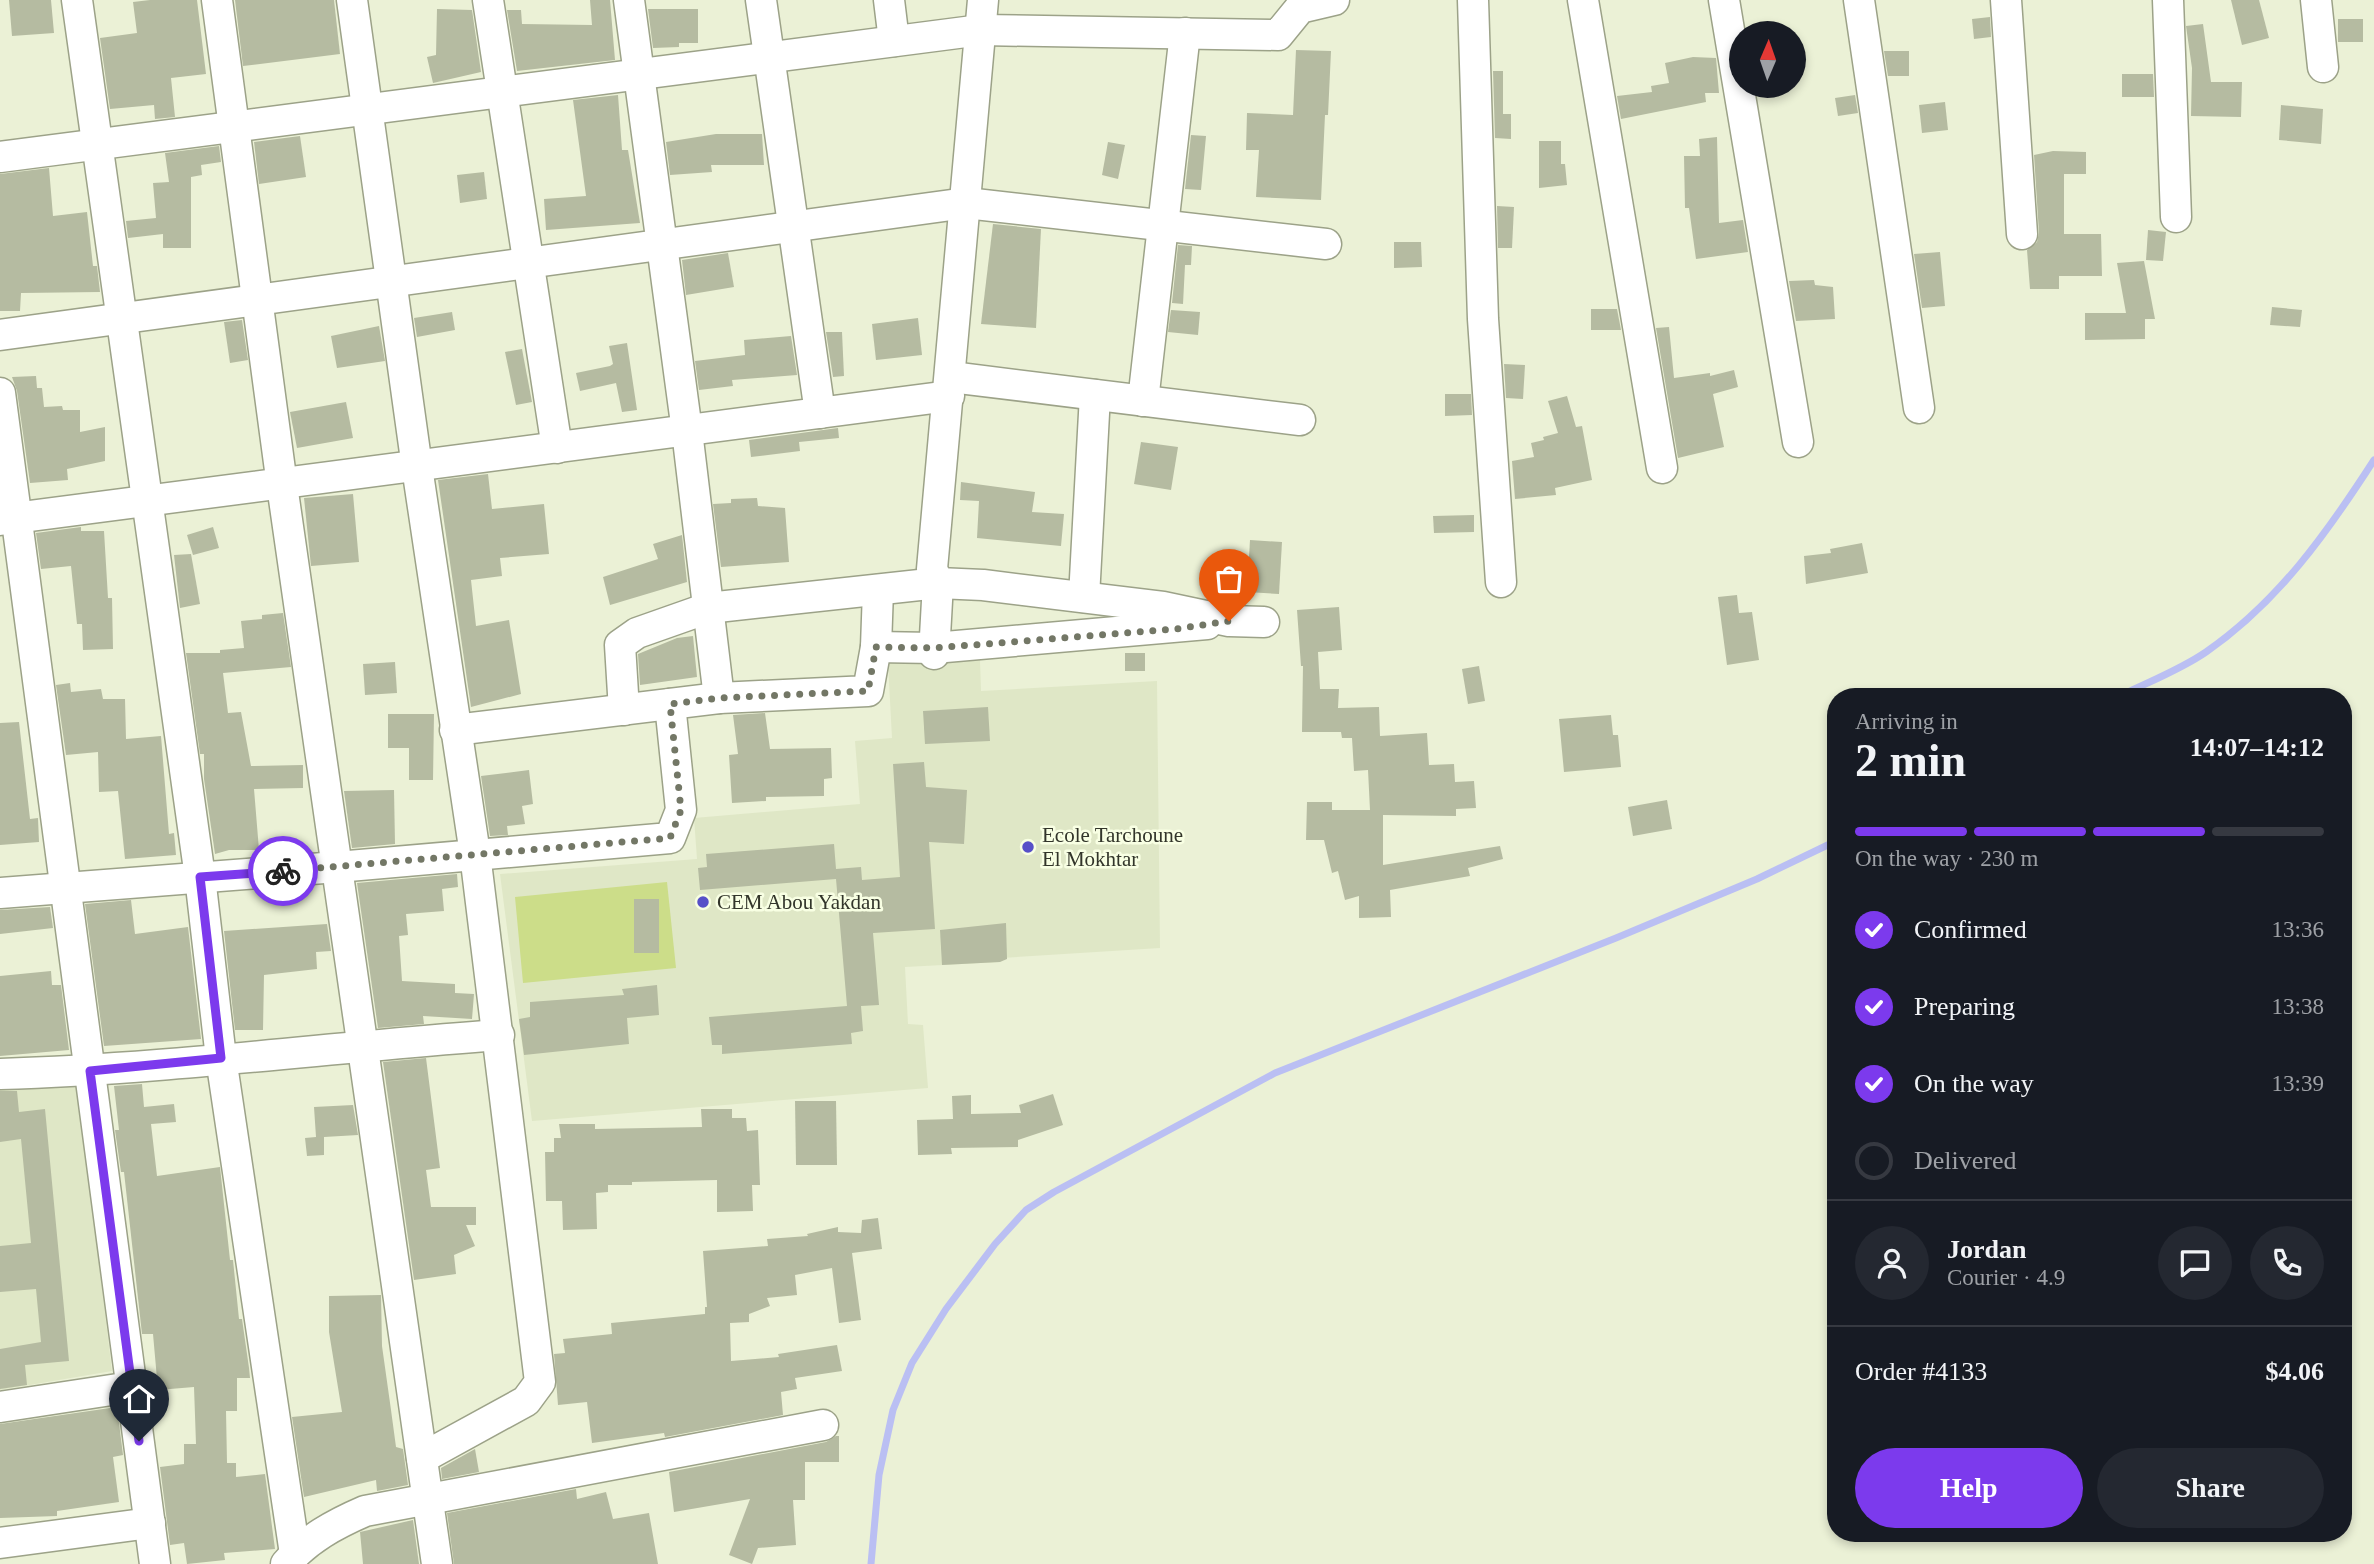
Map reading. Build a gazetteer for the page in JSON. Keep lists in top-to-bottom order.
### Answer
{
  "places": ["Ecole Tarchoune El Mokhtar", "CEM Abou Yakdan"],
  "north": "top",
  "page": {
    "heading": ["2 min", "Arriving in", "14:07–14:12"],
    "panel": [
      "Jordan",
      "Courier · 4.9",
      "Order #4133",
      "$4.06"
    ],
    "bar": "On the way · 230 m",
    "list": [
      ["Confirmed", "13:36"],
      ["Preparing", "13:38"],
      ["On the way", "13:39"],
      "Delivered"
    ],
    "buttons": ["Help", "Share"]
  }
}
